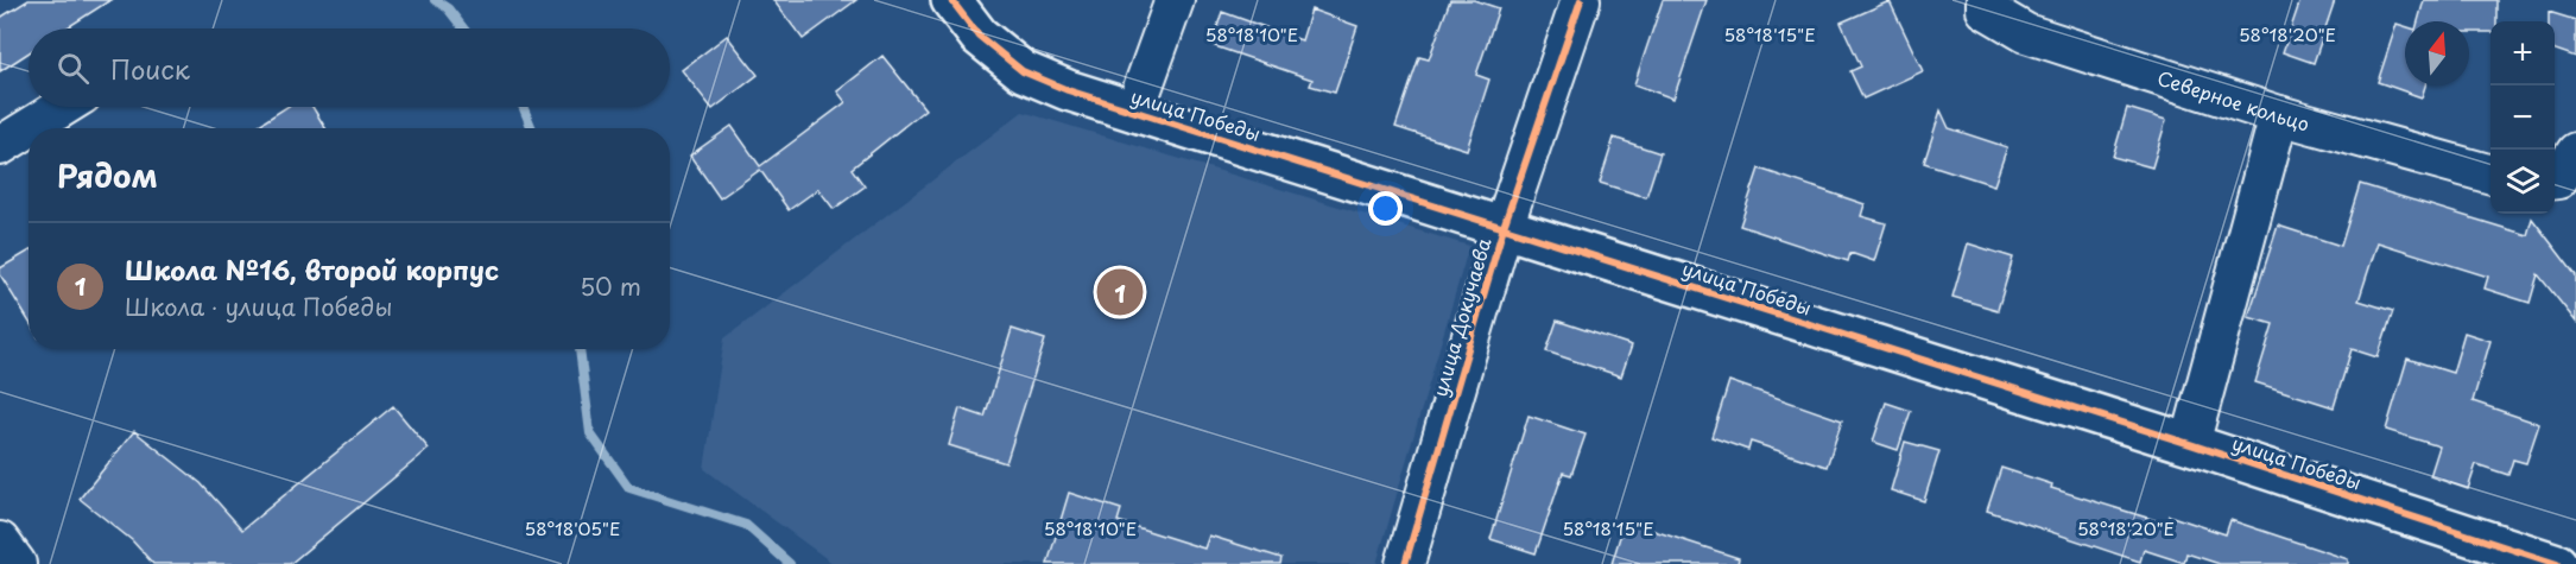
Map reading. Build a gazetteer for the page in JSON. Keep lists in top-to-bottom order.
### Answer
{
  "streets": {
    "street": ["Северное кольцо", "улица Победы", "улица Докучаева"]
  },
  "crossings": [
    ["улица Победы", "улица Докучаева"]
  ],
  "north": "top",
  "page": {
    "map_buttons": ["+", "−"],
    "search": "Поиск",
    "heading": "Рядом",
    "list": [
      {
        "mark": "1",
        "name": "Школа №16, второй корпус",
        "note": "Школа · улица Победы",
        "value": "50 m"
      }
    ],
    "pins": "1"
  },
  "coordinates": [
    "58°18'10\"E",
    "58°18'15\"E",
    "58°18'20\"E",
    "58°18'05\"E"
  ]
}
